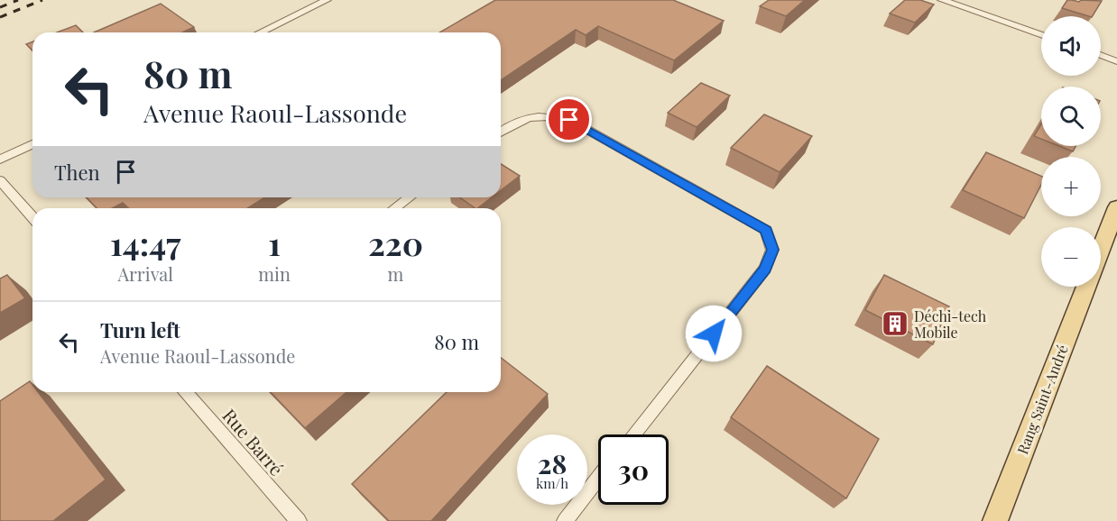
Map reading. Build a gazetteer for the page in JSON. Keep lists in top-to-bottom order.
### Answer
{
  "streets": {
    "main road": ["Rang Saint-André"],
    "street": ["Rue Barré"]
  },
  "places": {
    "building": ["Déchi-tech Mobile"]
  },
  "page": {
    "map_buttons": ["+", "−"],
    "turn": ["80 m", "Avenue Raoul-Lassonde"],
    "then": "Then",
    "eta": [
      "14:47",
      "Arrival",
      "1",
      "min",
      "220",
      "m"
    ],
    "list": [
      {
        "name": "Turn left",
        "note": "Avenue Raoul-Lassonde",
        "value": "80 m"
      }
    ],
    "speed": "28 km/h",
    "limit": "30"
  }
}
